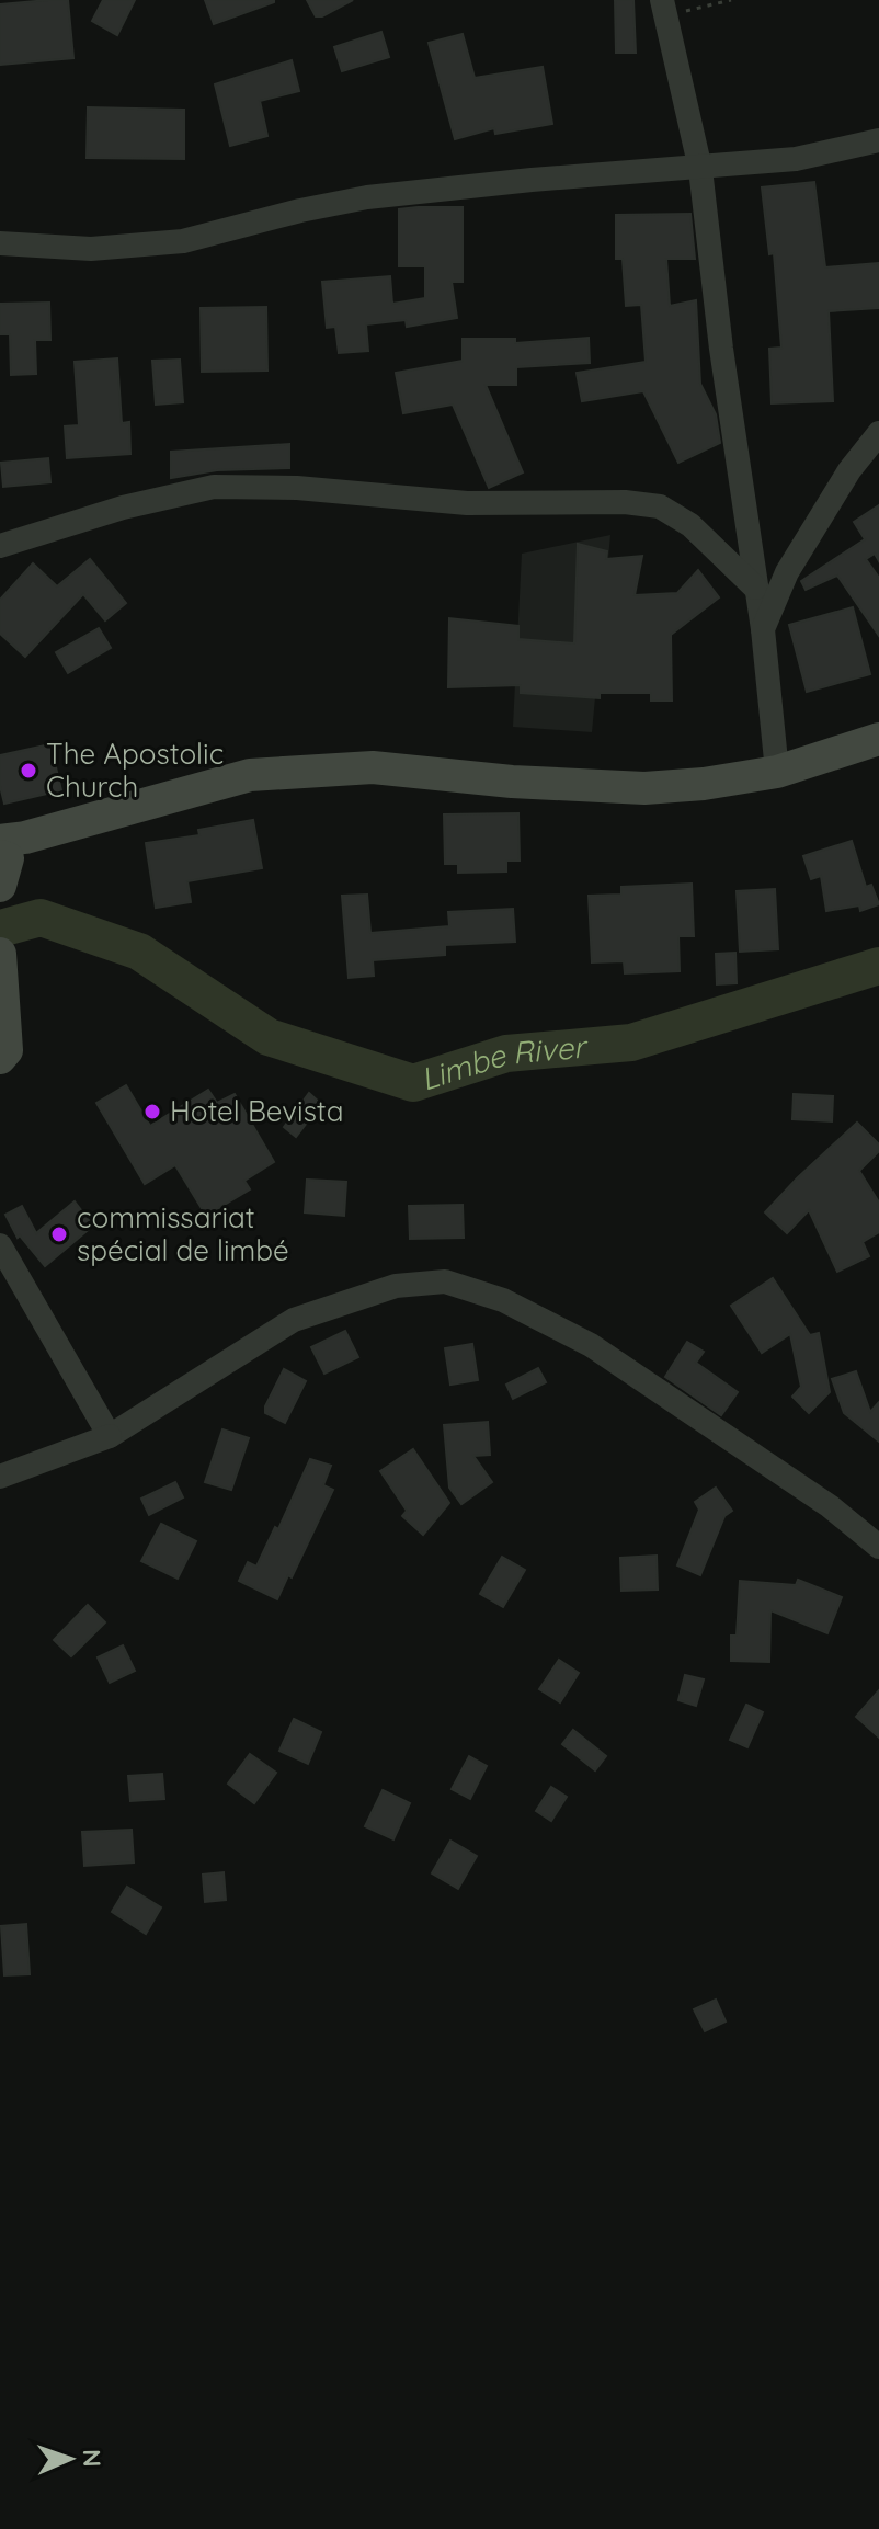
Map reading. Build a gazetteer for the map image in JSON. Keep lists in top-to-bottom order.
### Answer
{
  "water": ["Limbe River"],
  "places": ["The Apostolic Church", "Hotel Bevista", "commissariat spécial de limbé"],
  "north": "right"
}
